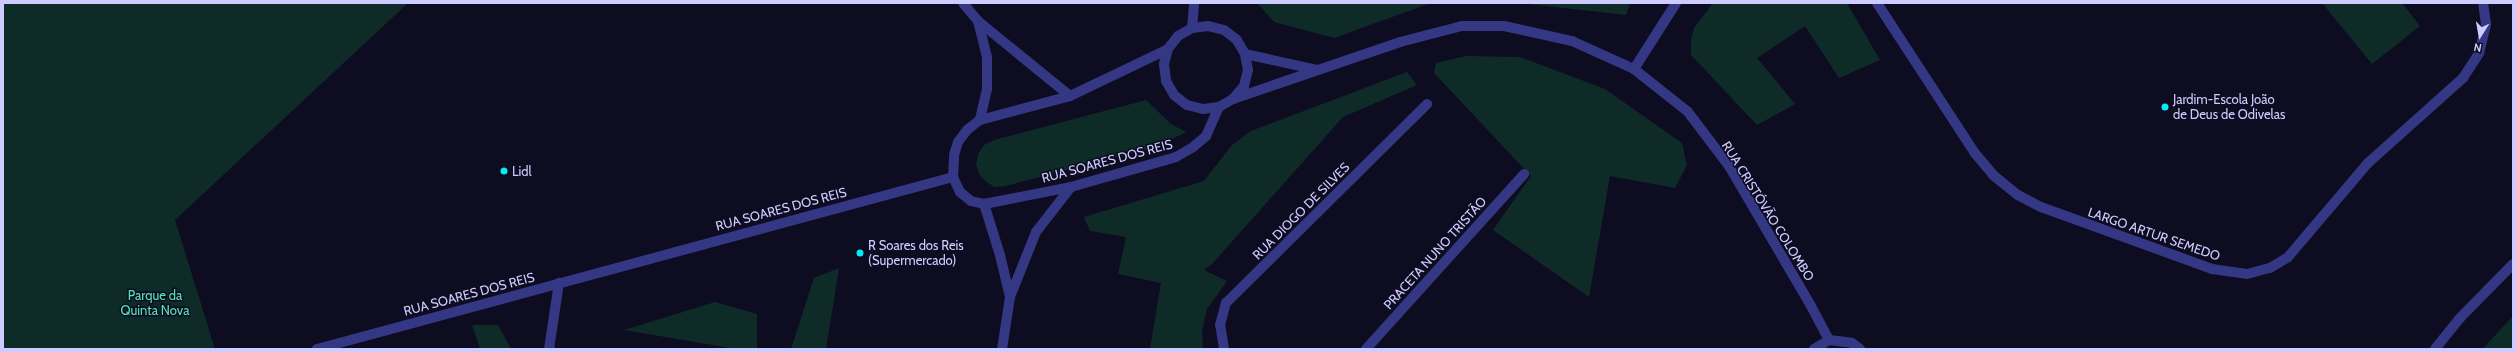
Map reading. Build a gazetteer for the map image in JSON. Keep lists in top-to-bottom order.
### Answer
{
  "streets": {
    "street": [
      "RUA SOARES DOS REIS",
      "RUA DIOGO DE SILVES",
      "RUA CRISTÓVÃO COLOMBO",
      "LARGO ARTUR SEMEDO",
      "PRACETA NUNO TRISTÃO"
    ]
  },
  "crossings": [
    ["RUA SOARES DOS REIS", "RUA CRISTÓVÃO COLOMBO"]
  ],
  "parks": ["Parque da Quinta Nova"],
  "places": ["Jardim-Escola João de Deus de Odivelas", "Lidl", "R Soares dos Reis (Supermercado)"],
  "north": "bottom"
}
